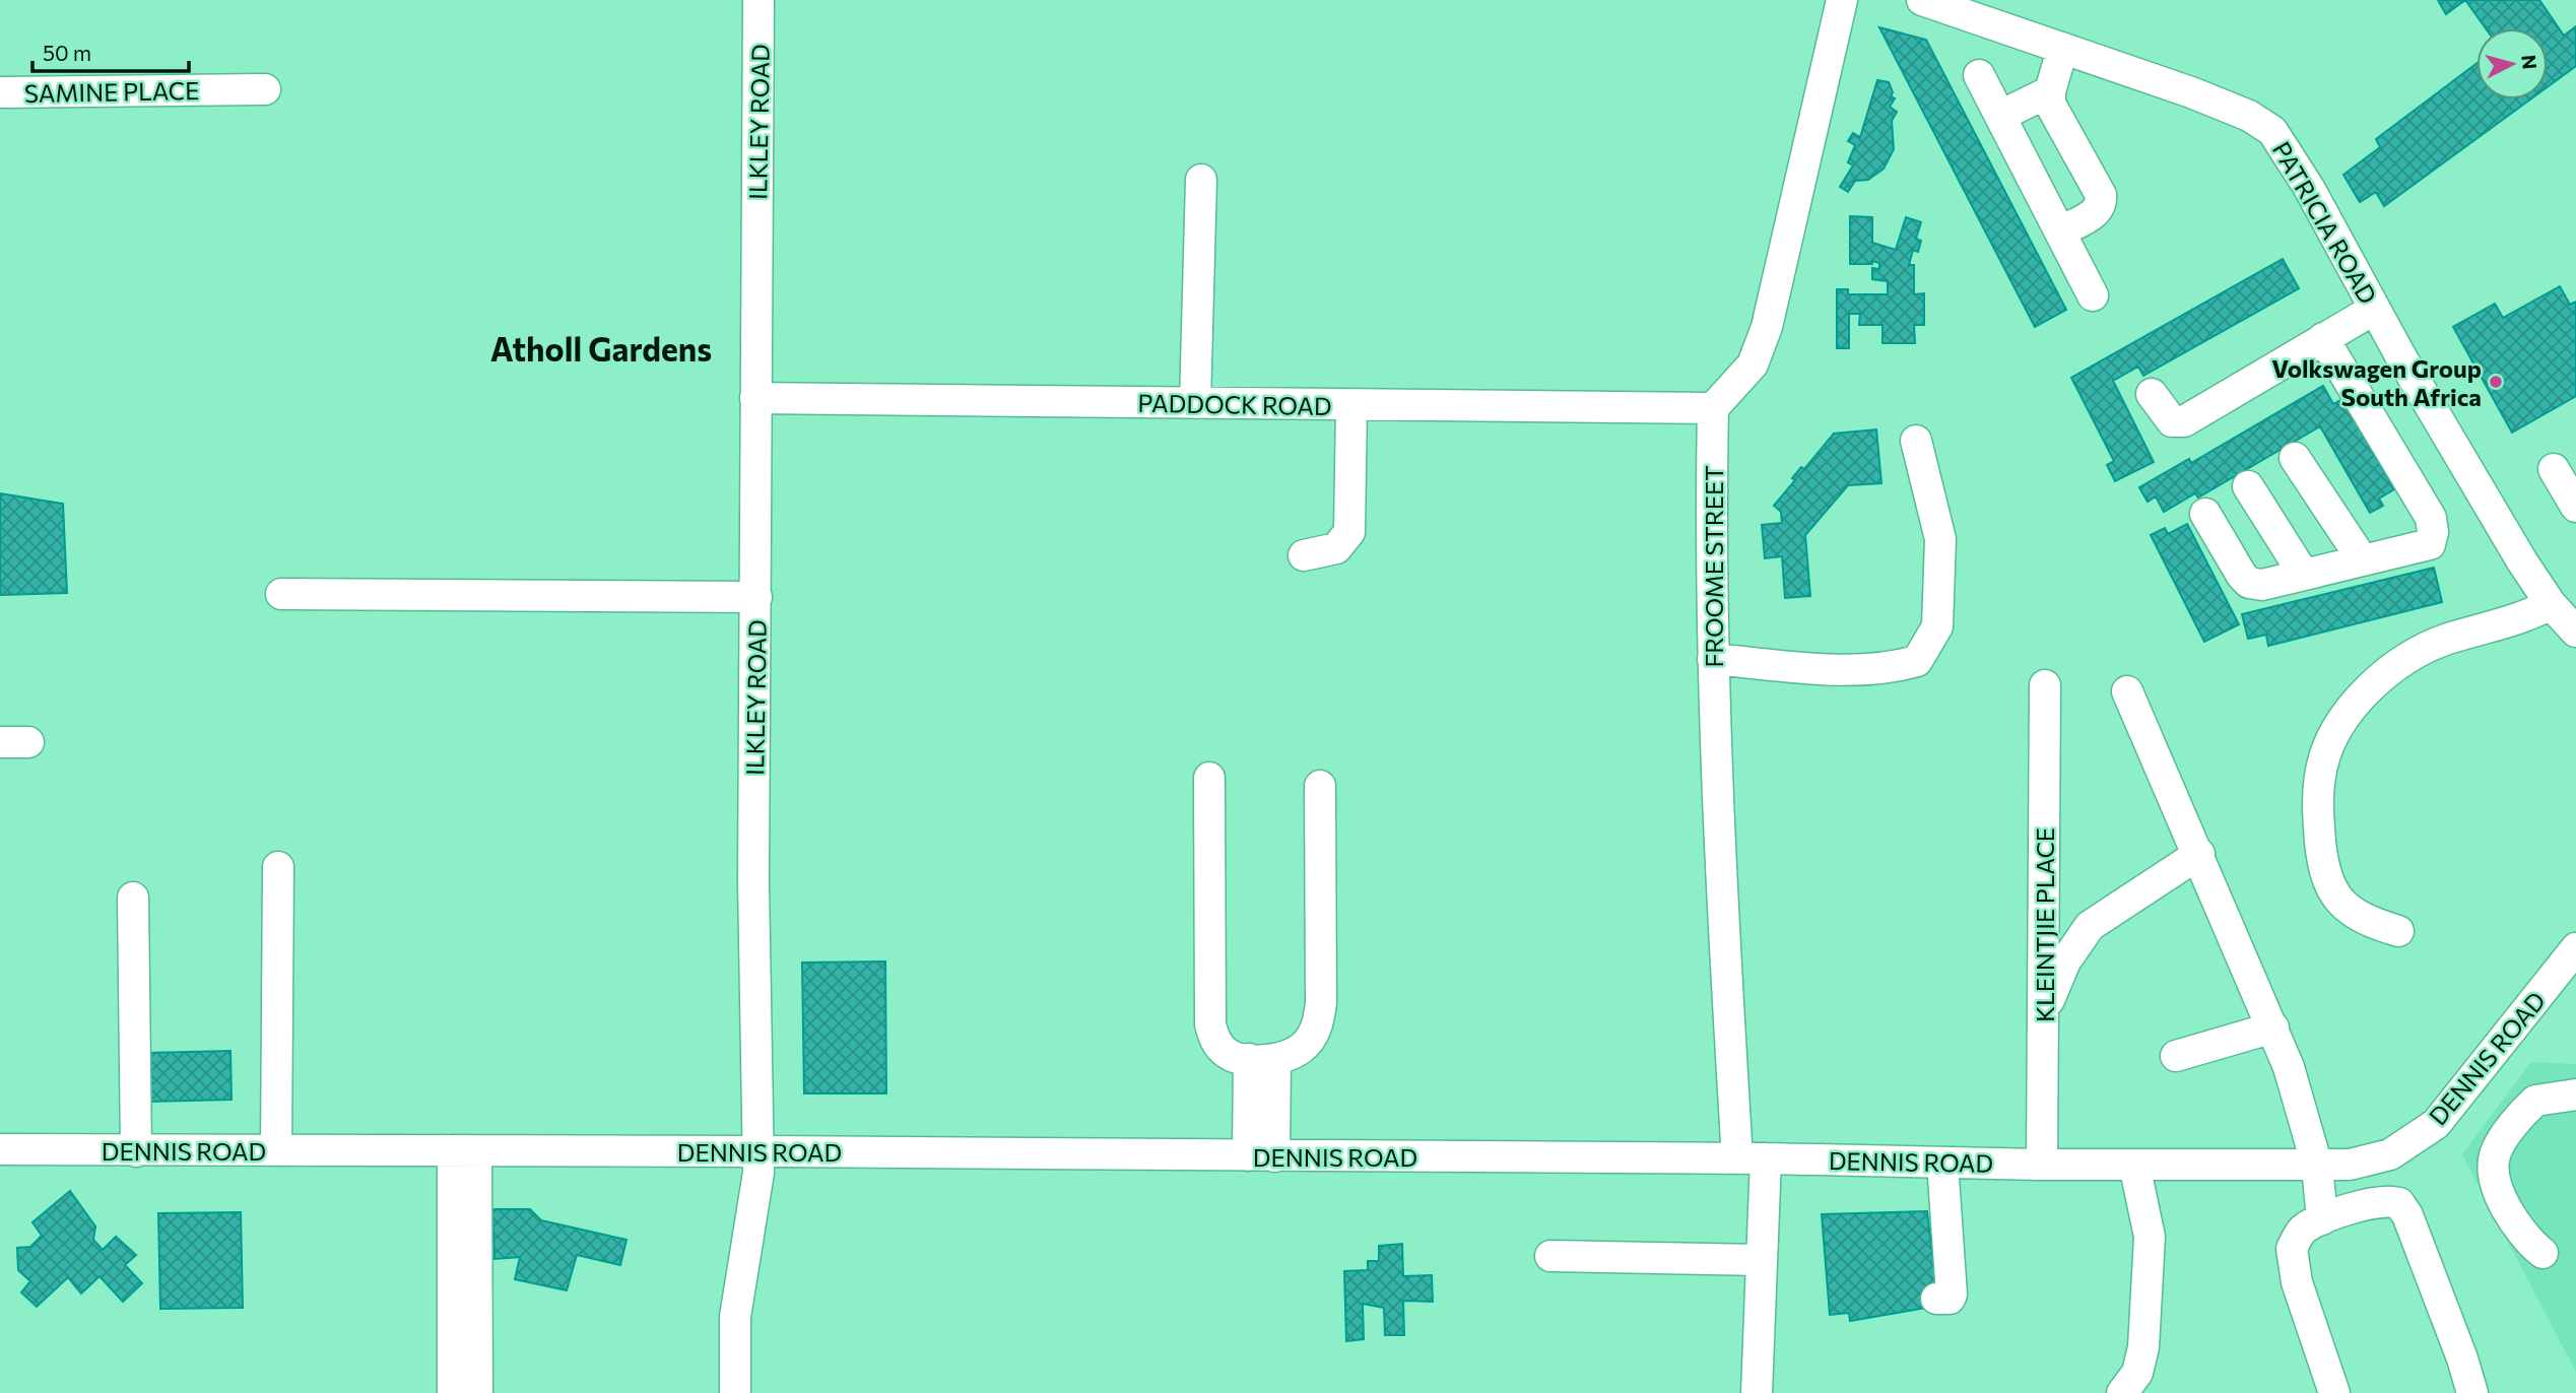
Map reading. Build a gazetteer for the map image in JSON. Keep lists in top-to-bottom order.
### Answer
{
  "streets": {
    "street": [
      "SAMINE PLACE",
      "ILKLEY ROAD",
      "PATRICIA ROAD",
      "PADDOCK ROAD",
      "FROOME STREET",
      "KLEINTJIE PLACE",
      "DENNIS ROAD"
    ]
  },
  "crossings": [
    ["ILKLEY ROAD", "PADDOCK ROAD"],
    ["ILKLEY ROAD", "DENNIS ROAD"],
    ["PADDOCK ROAD", "FROOME STREET"],
    ["FROOME STREET", "DENNIS ROAD"],
    ["KLEINTJIE PLACE", "DENNIS ROAD"]
  ],
  "districts": ["Atholl Gardens"],
  "places": ["Volkswagen Group South Africa"],
  "scale_bar": "50 m",
  "north": "right"
}
